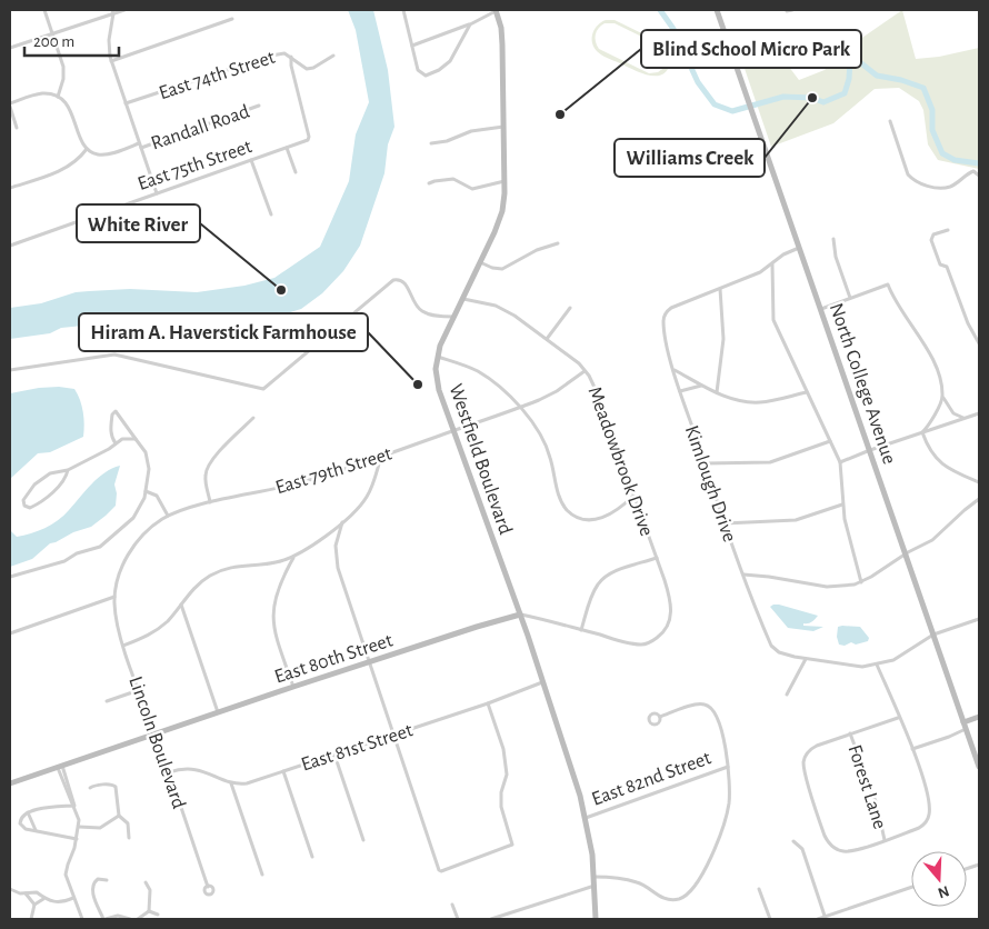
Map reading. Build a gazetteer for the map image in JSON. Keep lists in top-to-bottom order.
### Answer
{
  "streets": {
    "street": [
      "East 74th Street",
      "Randall Road",
      "East 75th Street",
      "North College Avenue",
      "Westfield Boulevard",
      "Meadowbrook Drive",
      "East 79th Street",
      "Kimlough Drive",
      "East 80th Street",
      "Lincoln Boulevard",
      "East 81st Street",
      "East 82nd Street",
      "Forest Lane"
    ]
  },
  "crossings": [
    ["East 74th Street", "East 75th Street"],
    ["Westfield Boulevard", "Meadowbrook Drive"],
    ["Westfield Boulevard", "East 79th Street"],
    ["Westfield Boulevard", "East 80th Street"],
    ["Westfield Boulevard", "East 81st Street"],
    ["Westfield Boulevard", "East 82nd Street"],
    ["Meadowbrook Drive", "East 79th Street"],
    ["Meadowbrook Drive", "East 80th Street"],
    ["East 79th Street", "Lincoln Boulevard"],
    ["East 80th Street", "Lincoln Boulevard"],
    ["Lincoln Boulevard", "East 81st Street"]
  ],
  "places": [
    "Williams Creek",
    "Blind School Micro Park",
    "White River",
    "Hiram A. Haverstick Farmhouse"
  ],
  "scale_bar": "200 m",
  "north": "bottom"
}
